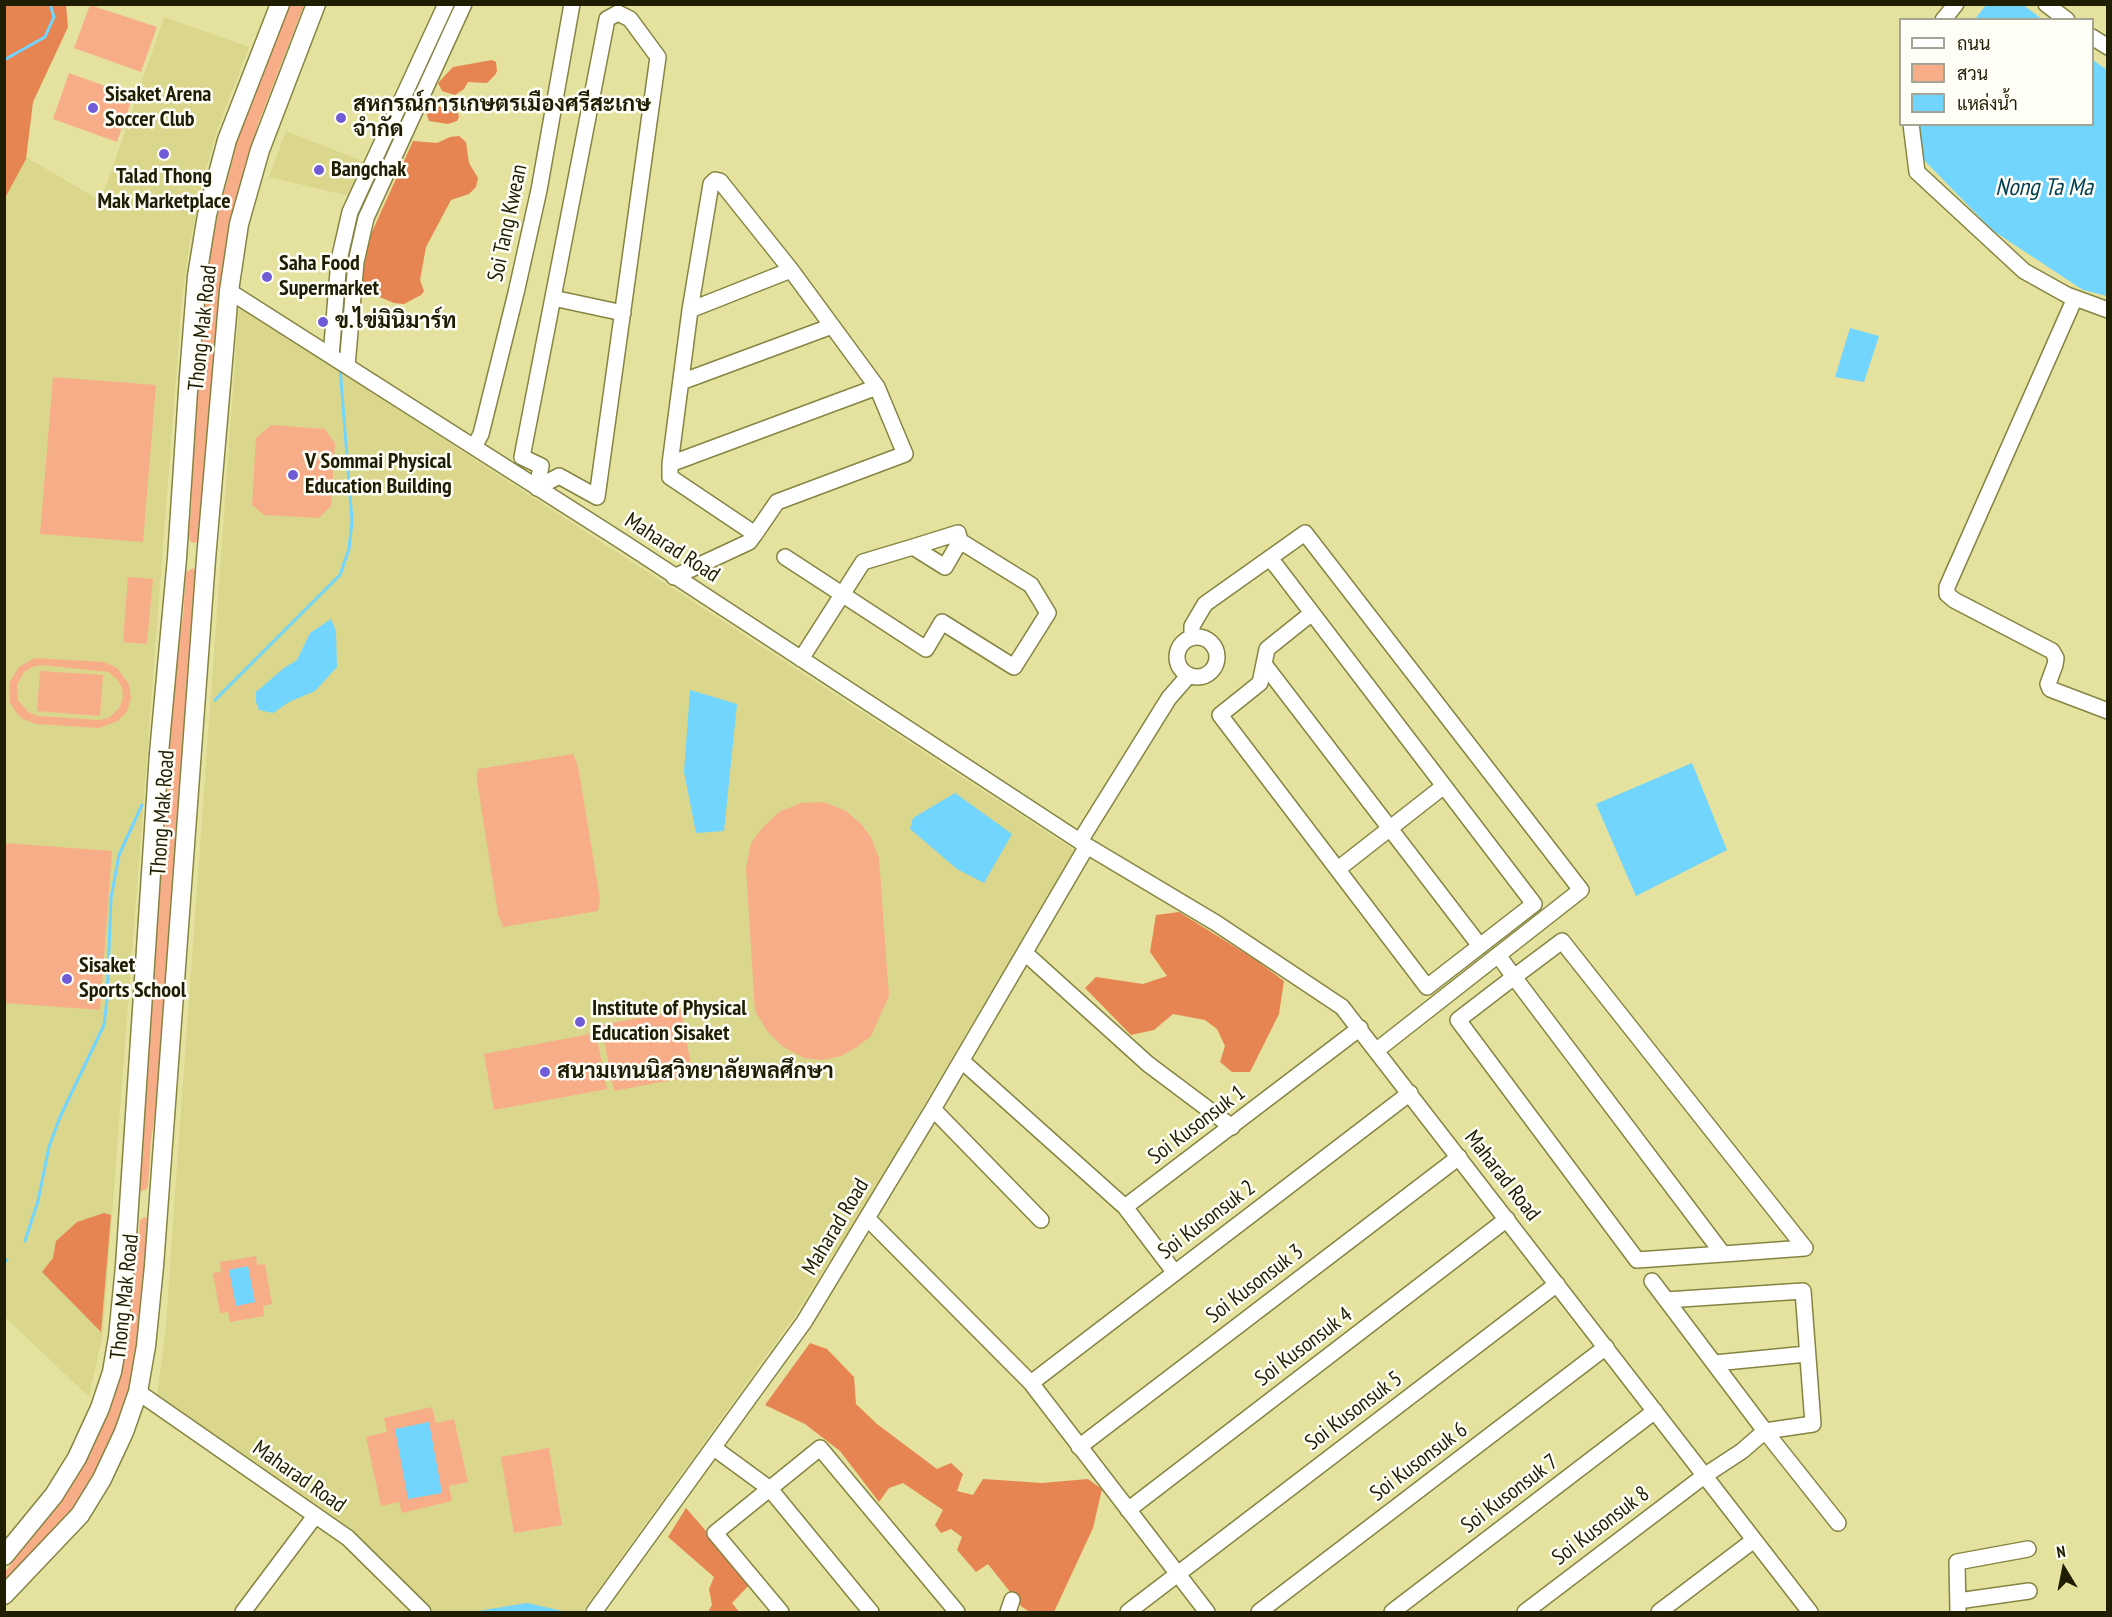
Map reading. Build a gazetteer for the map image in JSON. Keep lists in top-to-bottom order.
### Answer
{
  "streets": {
    "main road": ["Thong Mak Road"],
    "street": [
      "Soi Tang Kwean",
      "Maharad Road",
      "Soi Kusonsuk 1",
      "Soi Kusonsuk 2",
      "Soi Kusonsuk 3",
      "Soi Kusonsuk 4",
      "Soi Kusonsuk 5",
      "Soi Kusonsuk 6",
      "Soi Kusonsuk 7",
      "Soi Kusonsuk 8"
    ]
  },
  "crossings": [
    ["Soi Tang Kwean", "Maharad Road"],
    ["Thong Mak Road", "Maharad Road"],
    ["Maharad Road", "Soi Kusonsuk 1"],
    ["Maharad Road", "Soi Kusonsuk 2"],
    ["Maharad Road", "Soi Kusonsuk 3"],
    ["Maharad Road", "Soi Kusonsuk 4"],
    ["Maharad Road", "Soi Kusonsuk 5"],
    ["Maharad Road", "Soi Kusonsuk 6"],
    ["Maharad Road", "Soi Kusonsuk 7"],
    ["Maharad Road", "Soi Kusonsuk 8"]
  ],
  "water": ["Nong Ta Ma"],
  "places": [
    "Sisaket Arena Soccer Club",
    "สหกรณ์การเกษตรเมืองศรีสะเกษ จำกัด",
    "Talad Thong Mak Marketplace",
    "Bangchak",
    "Saha Food Supermarket",
    "ข.ไข่มินิมาร์ท",
    "V Sommai Physical Education Building",
    "Sisaket Sports School",
    "Institute of Physical Education Sisaket",
    "สนามเทนนิสวิทยาลัยพลศึกษา"
  ],
  "legend": ["ถนน", "สวน", "แหล่งน้ำ"],
  "north": "top"
}
